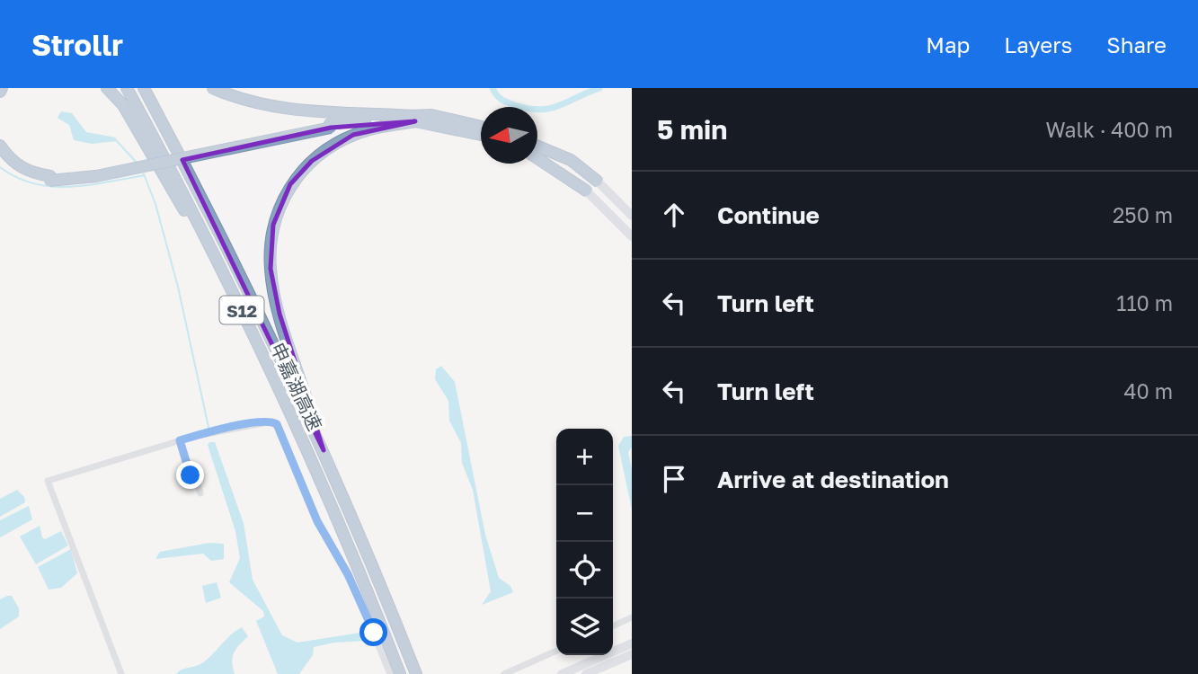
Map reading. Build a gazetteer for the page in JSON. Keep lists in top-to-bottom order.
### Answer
{
  "streets": {
    "highway": ["S12", "申嘉湖高速"]
  },
  "north": "left",
  "page": {
    "header": "Strollr",
    "nav": ["Map", "Layers", "Share"],
    "heading": ["5 min", "Walk · 400 m"],
    "list": [
      ["Continue", "250 m"],
      ["Turn left", "110 m"],
      ["Turn left", "40 m"],
      "Arrive at destination"
    ],
    "map_buttons": ["+", "−"]
  }
}
